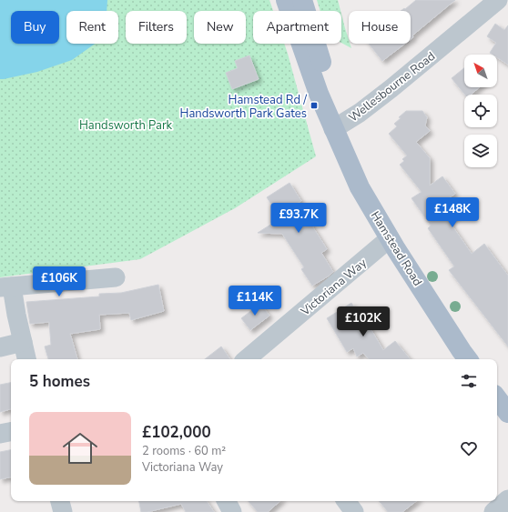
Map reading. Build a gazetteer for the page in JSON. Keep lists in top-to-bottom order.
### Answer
{
  "streets": {
    "main road": ["Hamstead Road"],
    "street": ["Wellesbourne Road", "Victoriana Way"]
  },
  "crossings": [
    ["Wellesbourne Road", "Hamstead Road"],
    ["Hamstead Road", "Victoriana Way"]
  ],
  "parks": ["Handsworth Park"],
  "places": {
    "transit": ["Hamstead Rd / Handsworth Park Gates"]
  },
  "north": "top left",
  "page": {
    "chip": [
      "Buy",
      "Rent",
      "Filters",
      "New",
      "Apartment",
      "House"
    ],
    "price": [
      "£148K",
      "£93.7K",
      "£106K",
      "£114K",
      "£102K"
    ],
    "heading": "5 homes",
    "list": [
      {
        "name": "£102,000",
        "note": "2 rooms · 60 m² · Victoriana Way"
      }
    ]
  }
}
